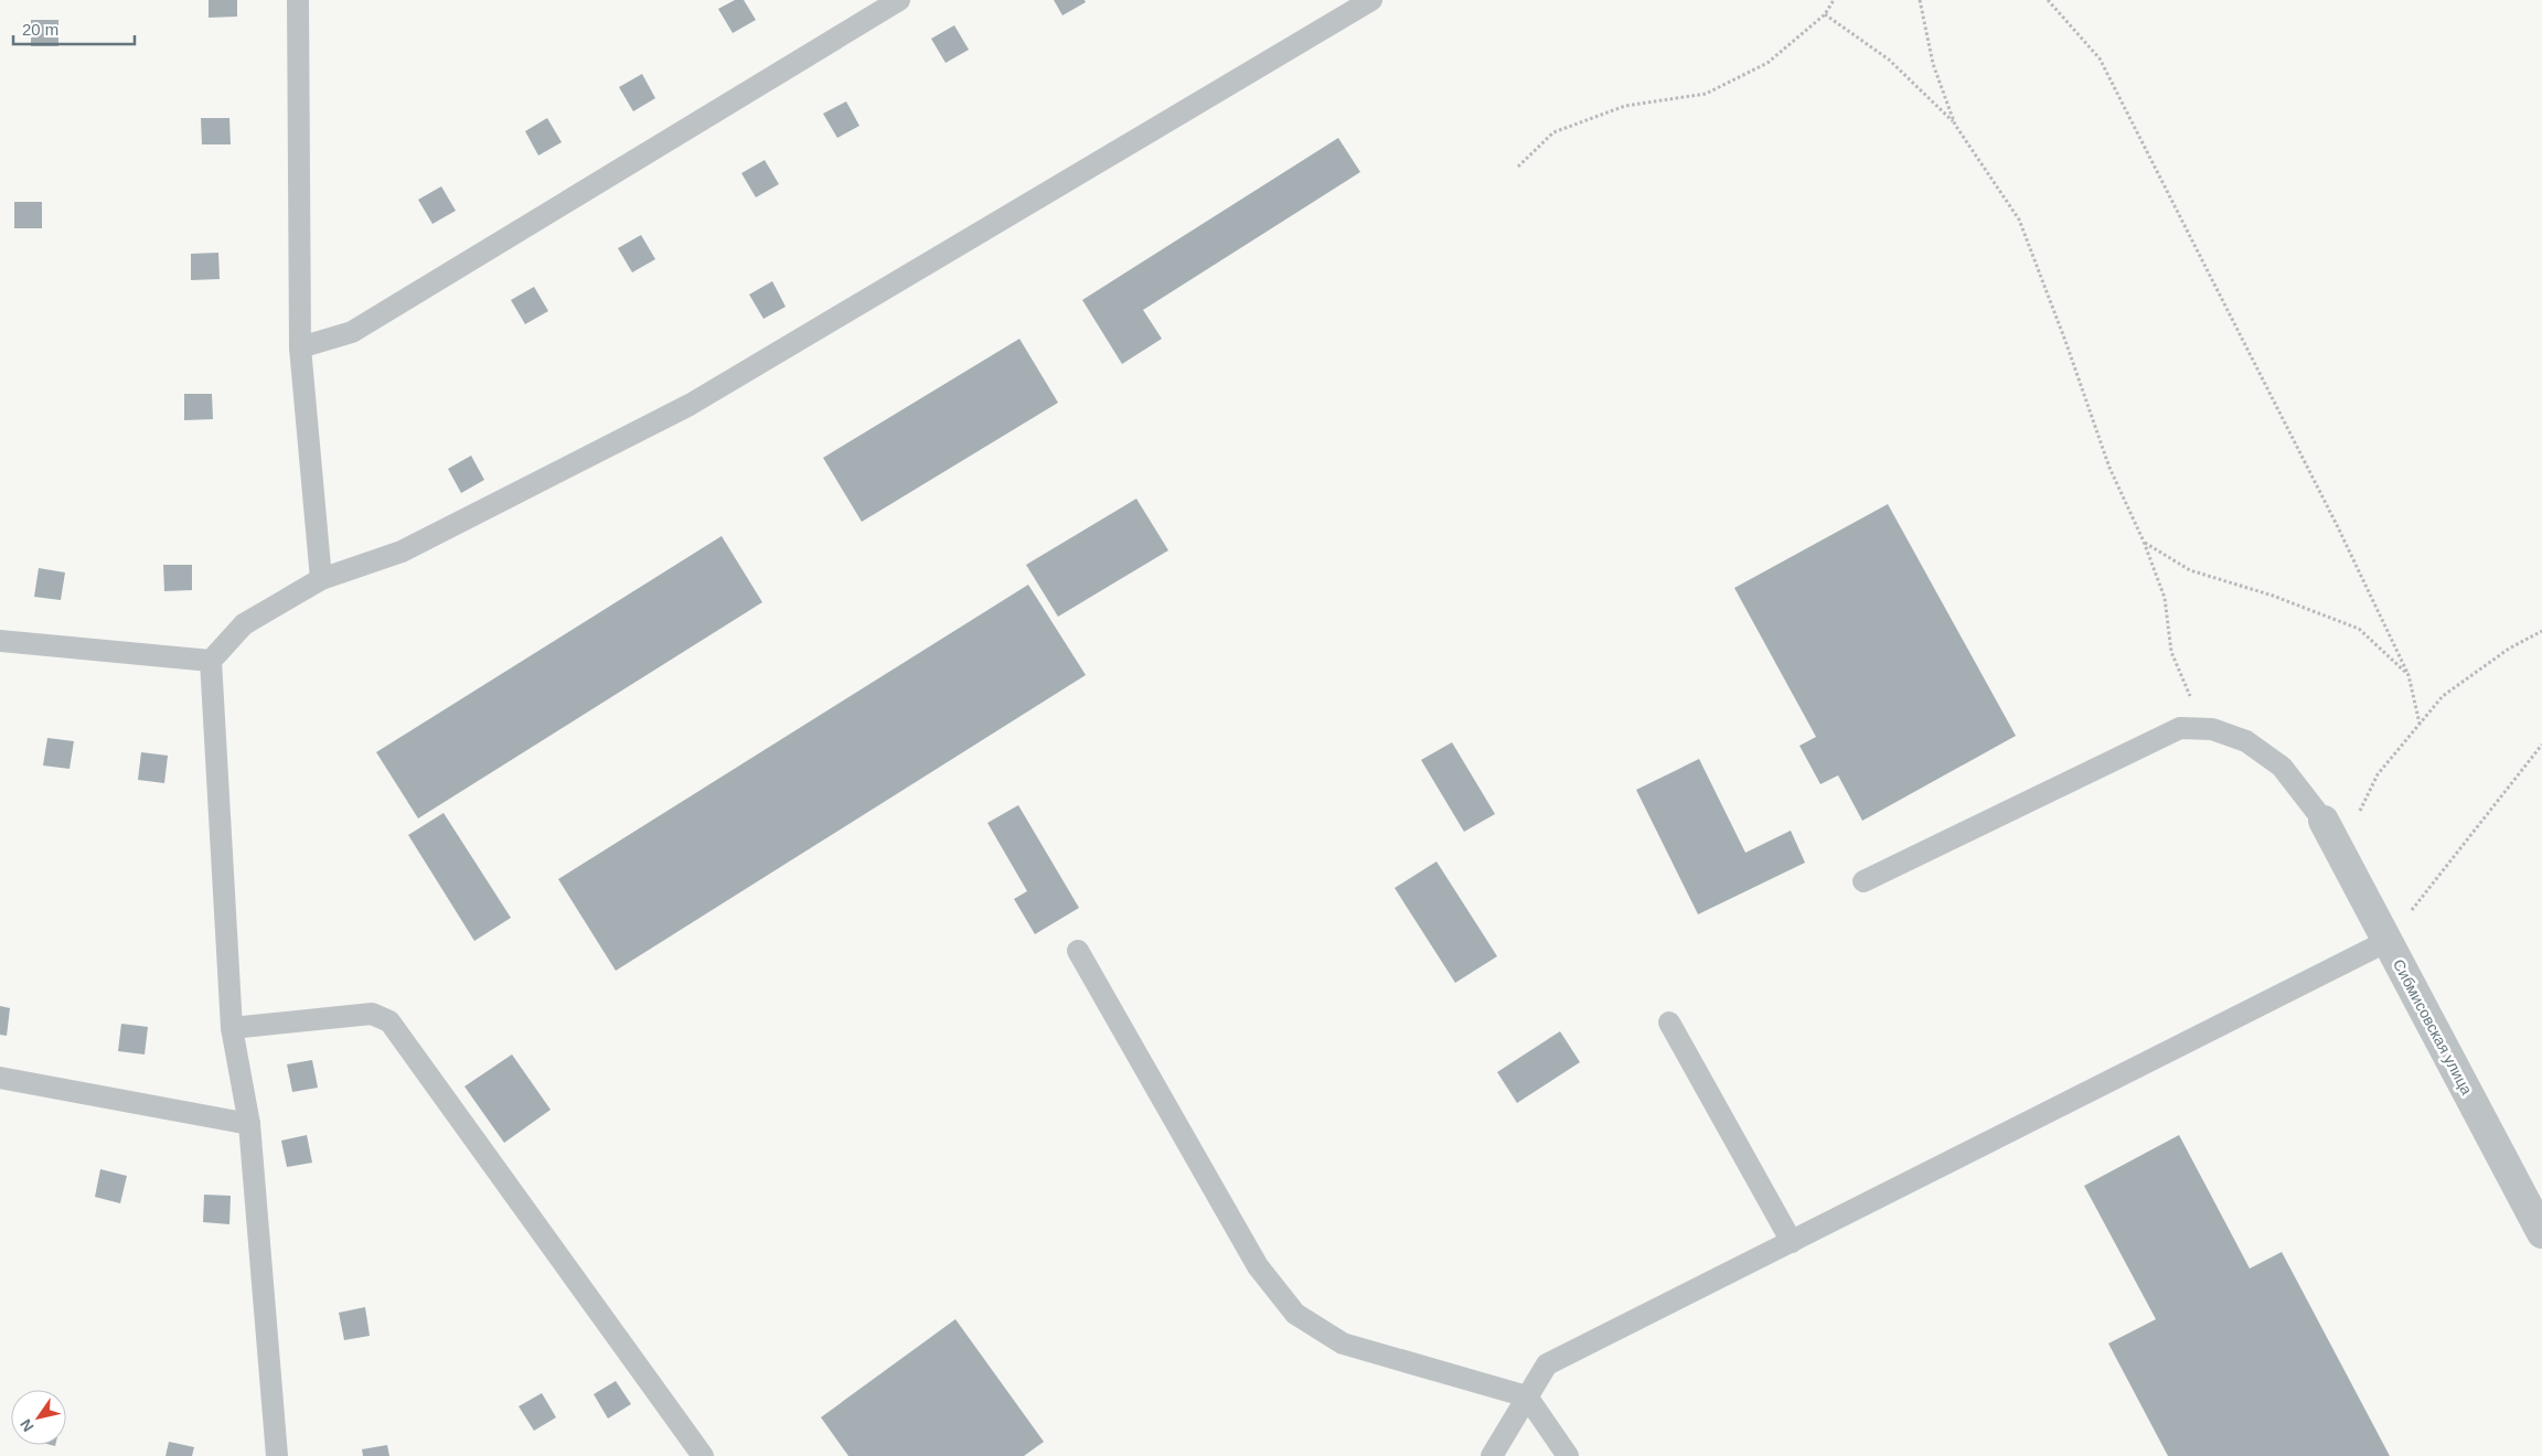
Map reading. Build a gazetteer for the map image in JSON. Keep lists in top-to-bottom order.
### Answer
{
  "streets": {
    "street": ["Сибмисовская улица"]
  },
  "scale_bar": "20 m",
  "north": "bottom left"
}
